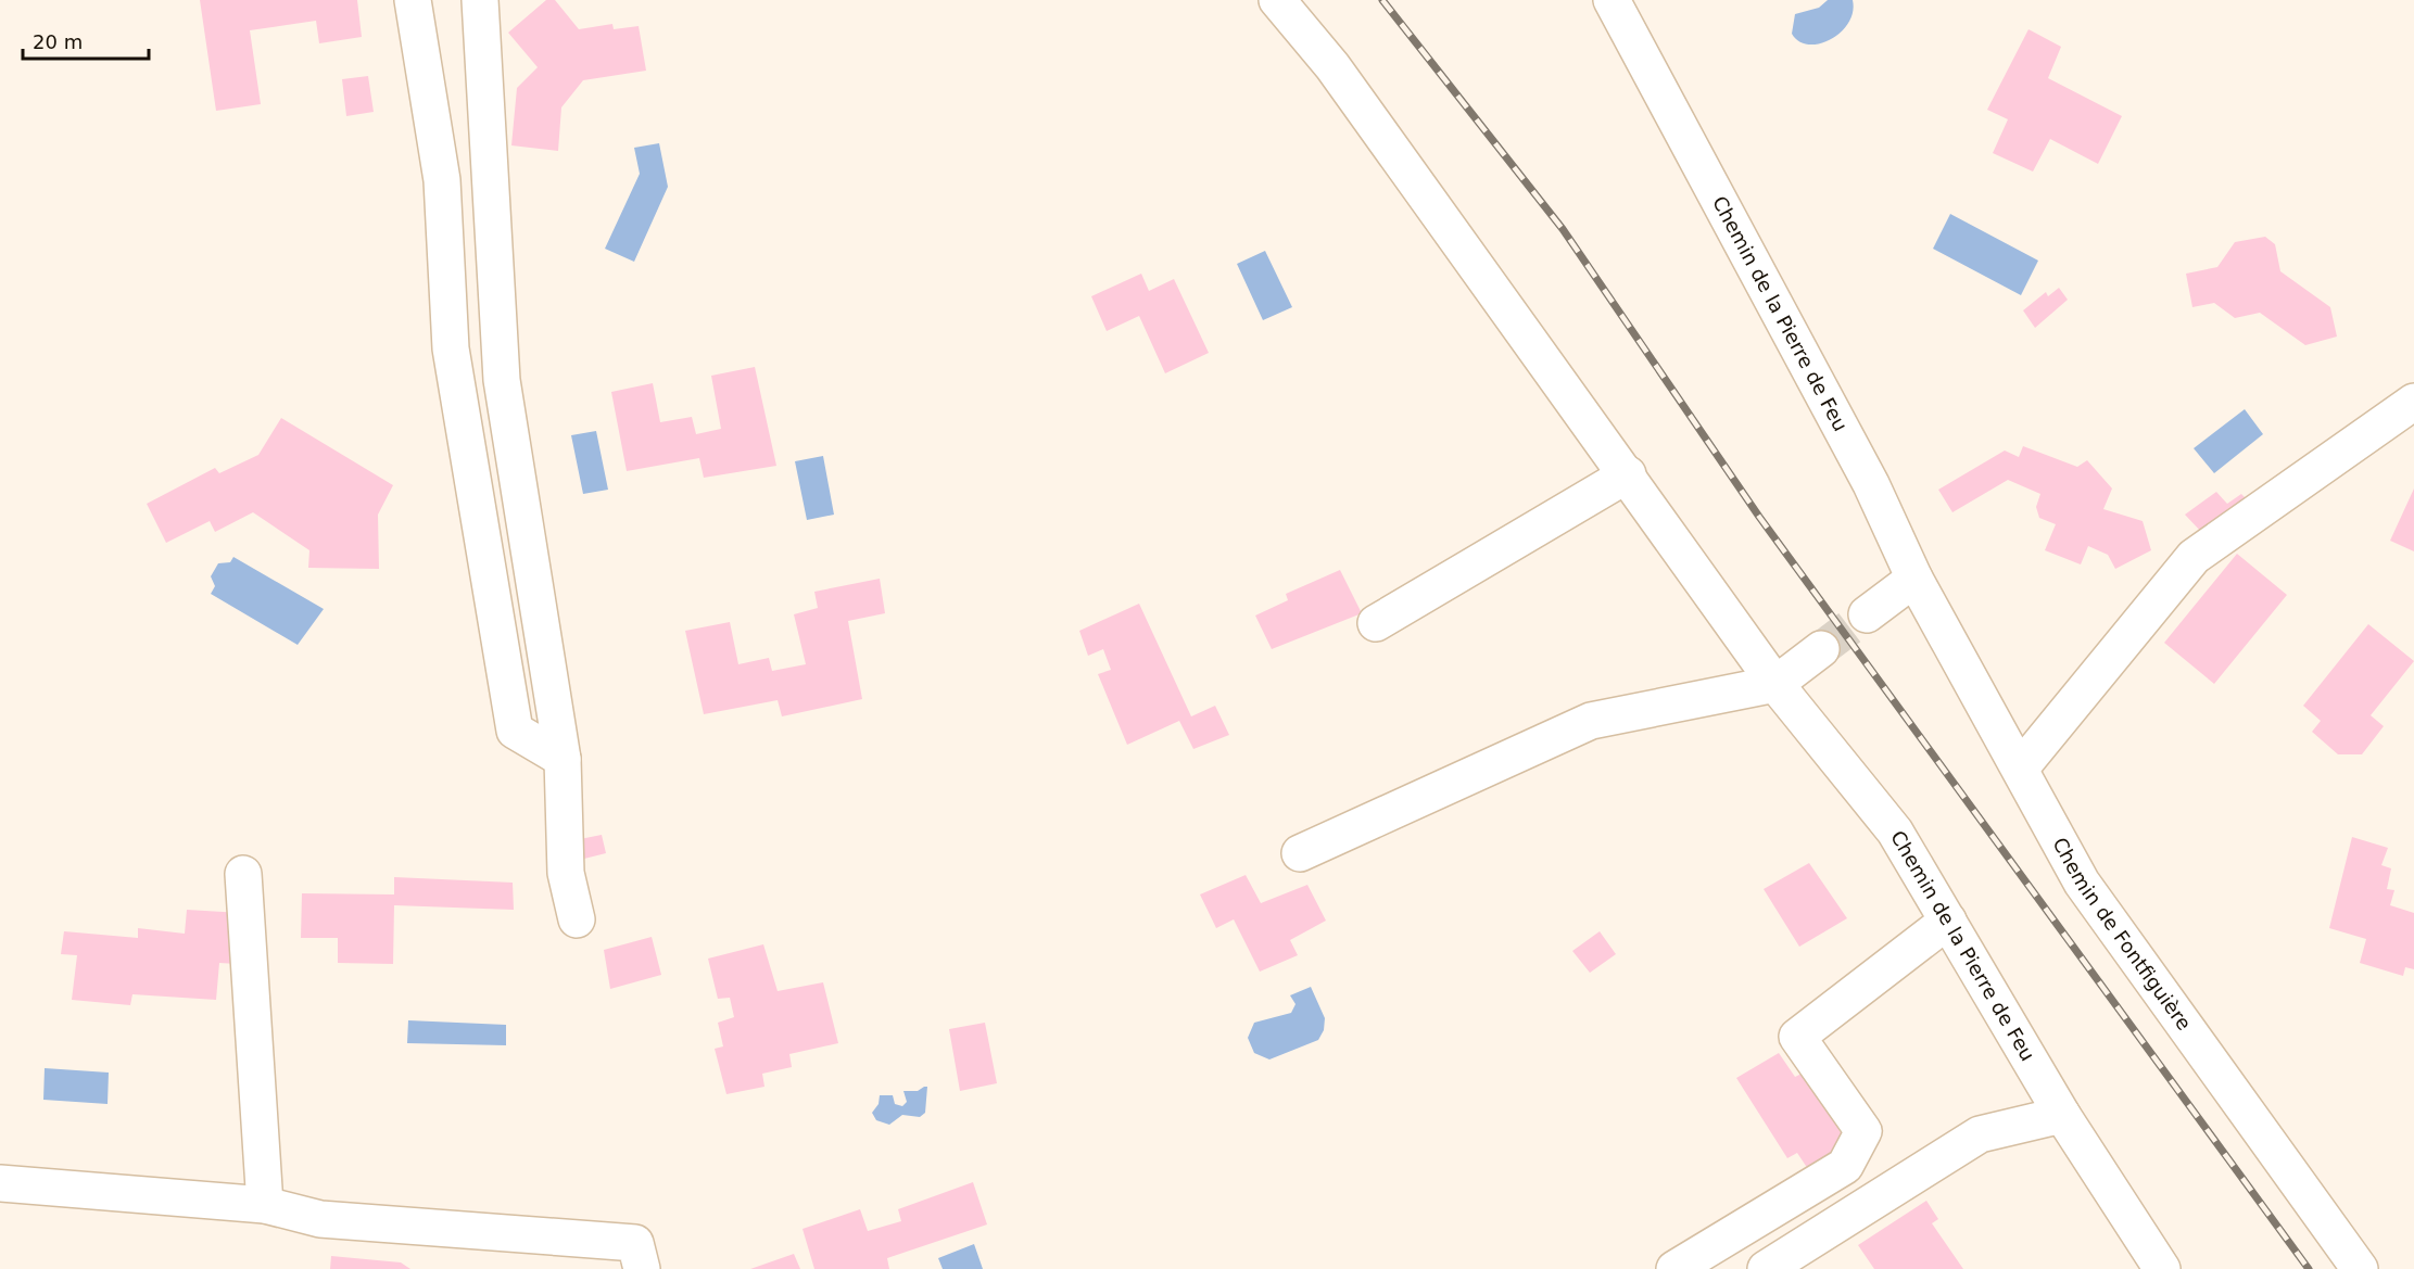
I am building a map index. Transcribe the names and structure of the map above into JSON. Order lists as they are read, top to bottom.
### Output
{
  "streets": {
    "street": ["Chemin de la Pierre de Feu", "Chemin de Fontfiguière"]
  },
  "crossings": [
    ["Chemin de la Pierre de Feu", "Chemin de Fontfiguière"]
  ],
  "scale_bar": "20 m"
}
